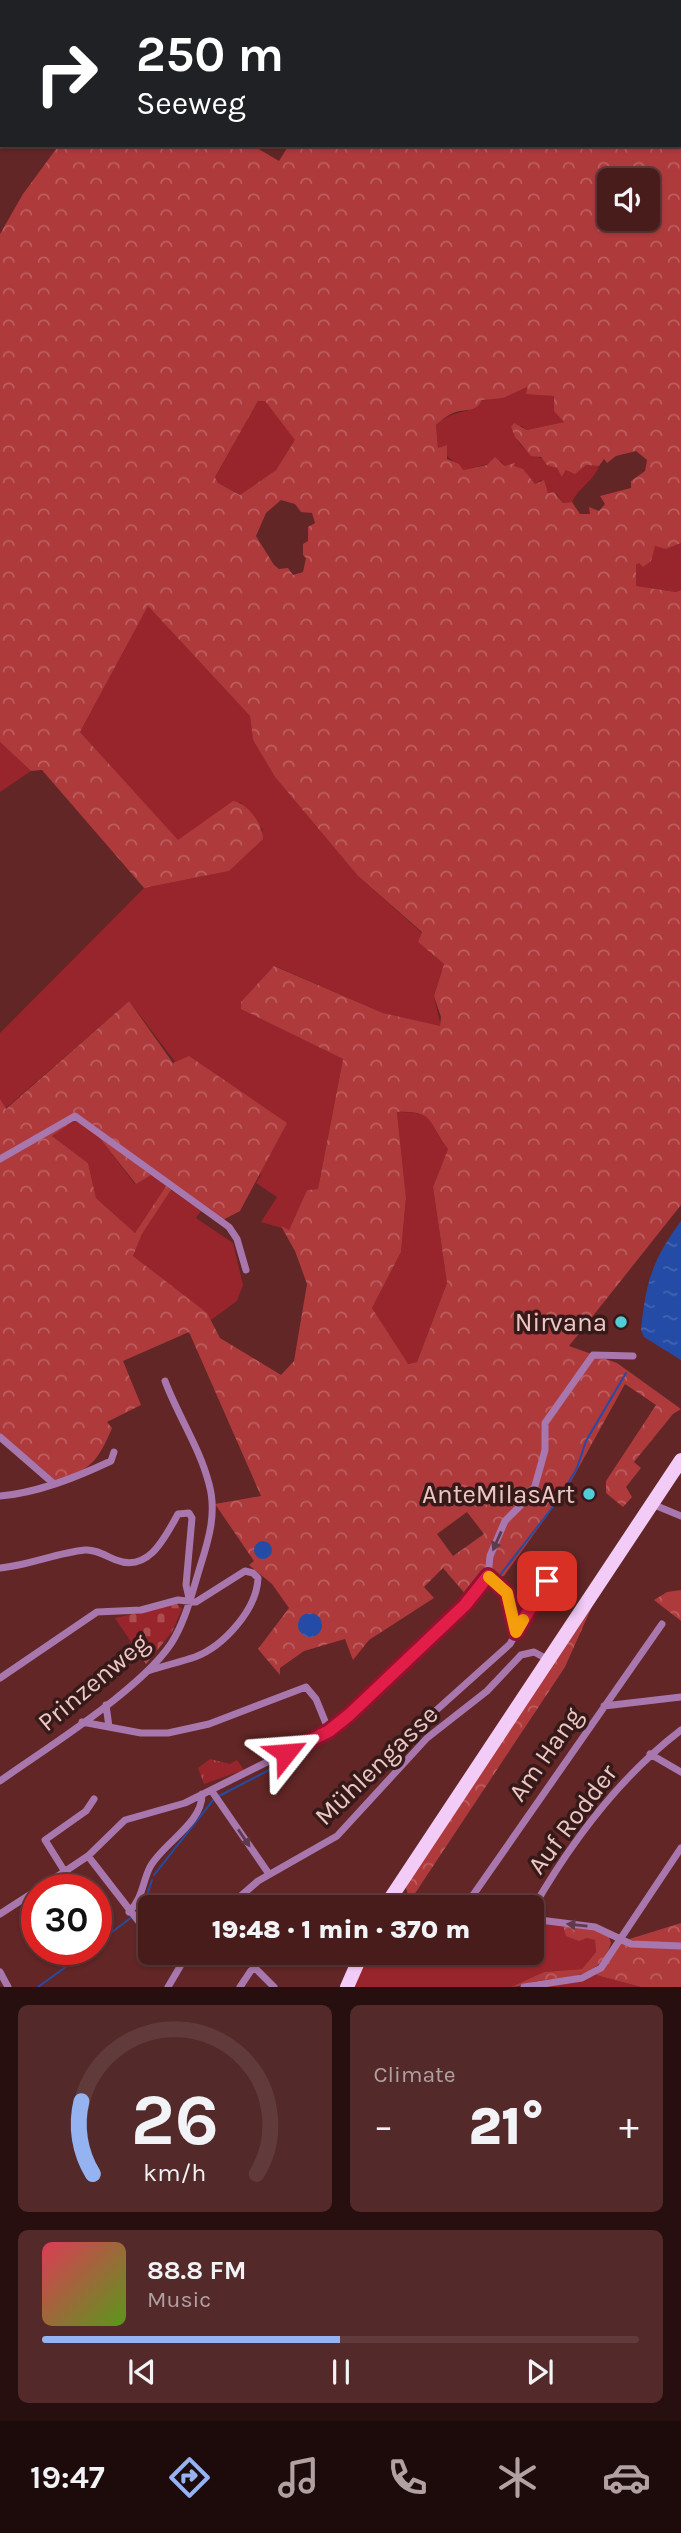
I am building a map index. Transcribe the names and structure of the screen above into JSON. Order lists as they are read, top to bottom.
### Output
{
  "streets": {
    "street": [
      "Prinzenweg",
      "Am Hang",
      "Mühlengasse",
      "Auf Rodder"
    ]
  },
  "places": ["Nirvana", "AnteMilasArt"],
  "page": {
    "turn": ["250 m", "Seeweg"],
    "limit": "30",
    "trip": "19:48 · 1 min · 370 m",
    "tile": "Climate",
    "heat": ["−", "21°", "+"],
    "song": ["88.8 FM", "Music"],
    "tabs": "19:47",
    "gauge": ["26", "km/h"]
  }
}
